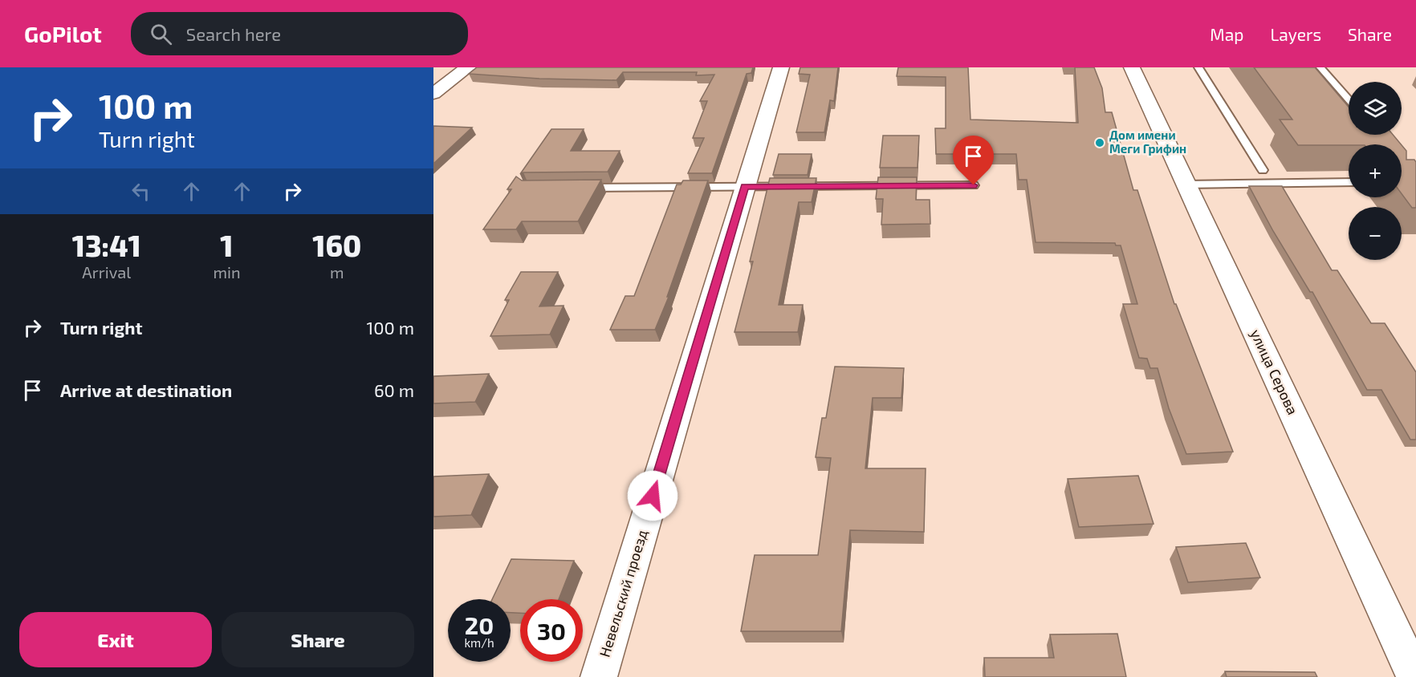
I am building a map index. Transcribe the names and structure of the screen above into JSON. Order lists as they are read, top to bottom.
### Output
{
  "streets": {
    "street": ["улица Серова", "Невельский проезд"]
  },
  "places": ["Дом имени Меги Грифин"],
  "page": {
    "header": "GoPilot",
    "search": "Search here",
    "nav": ["Map", "Layers", "Share"],
    "turn": ["100 m", "Turn right"],
    "map_buttons": ["+", "−"],
    "eta": [
      "13:41",
      "Arrival",
      "1",
      "min",
      "160",
      "m"
    ],
    "list": [
      {
        "name": "Turn right",
        "value": "100 m"
      },
      {
        "name": "Arrive at destination",
        "value": "60 m"
      }
    ],
    "speed": "20 km/h",
    "limit": "30",
    "buttons": ["Exit", "Share"]
  }
}
